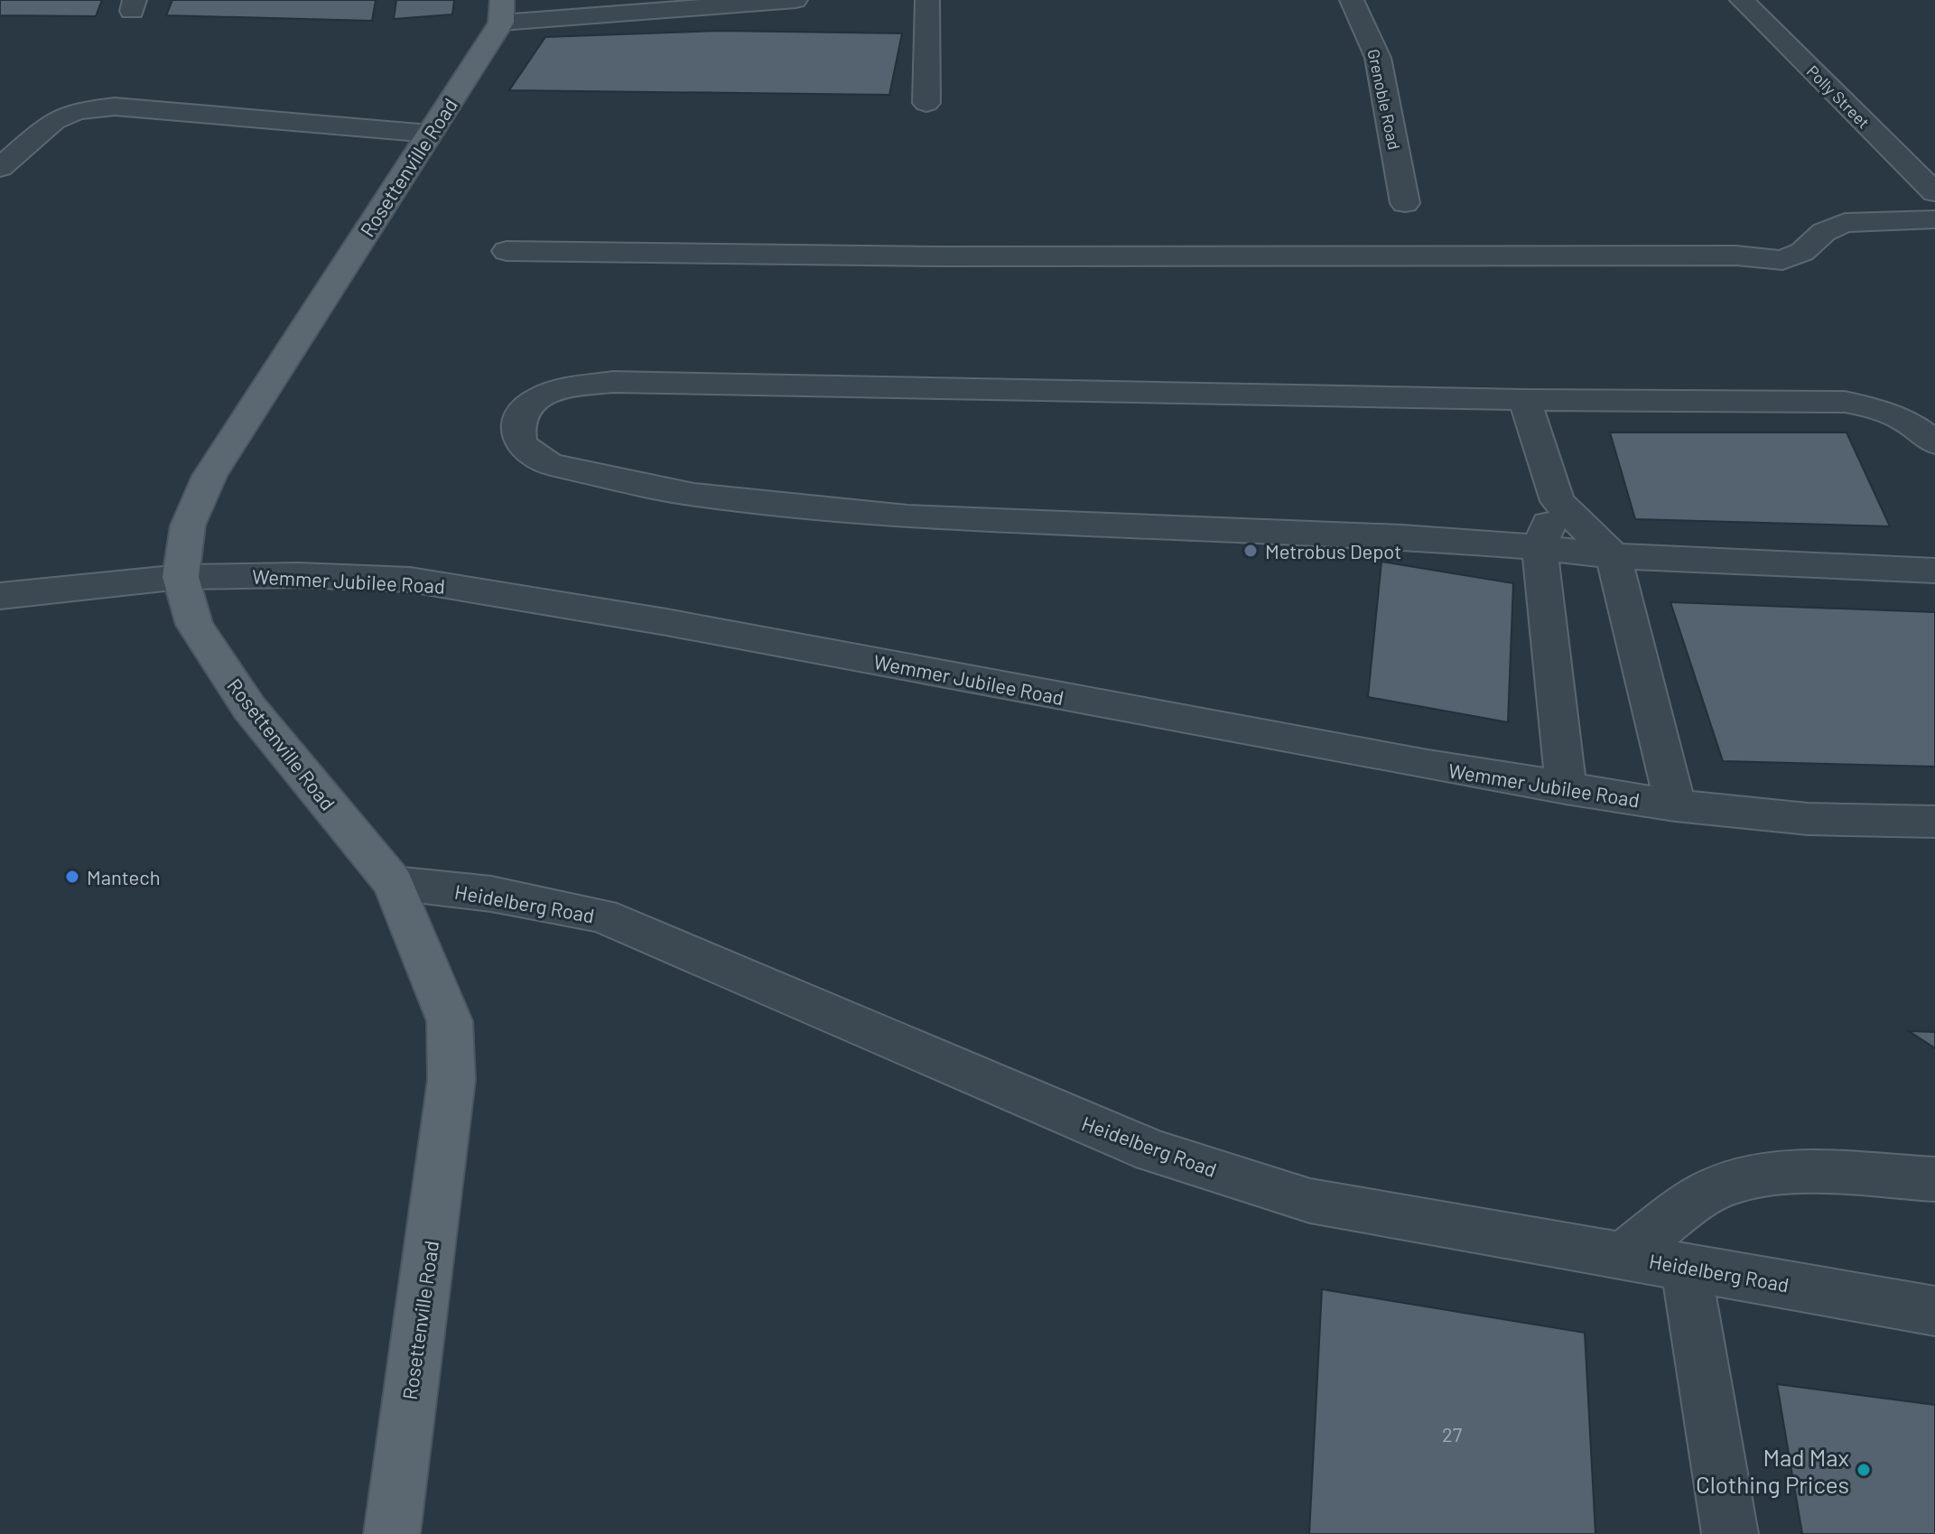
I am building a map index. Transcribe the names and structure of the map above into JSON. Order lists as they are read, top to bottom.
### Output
{
  "streets": {
    "main road": ["Rosettenville Road"],
    "street": [
      "Polly Street",
      "Grenoble Road",
      "Wemmer Jubilee Road",
      "Heidelberg Road"
    ]
  },
  "crossings": [
    ["Rosettenville Road", "Wemmer Jubilee Road"],
    ["Rosettenville Road", "Heidelberg Road"]
  ],
  "places": ["Metrobus Depot", "Mantech", "Mad Max Clothing Prices"],
  "house_numbers": ["27"]
}
